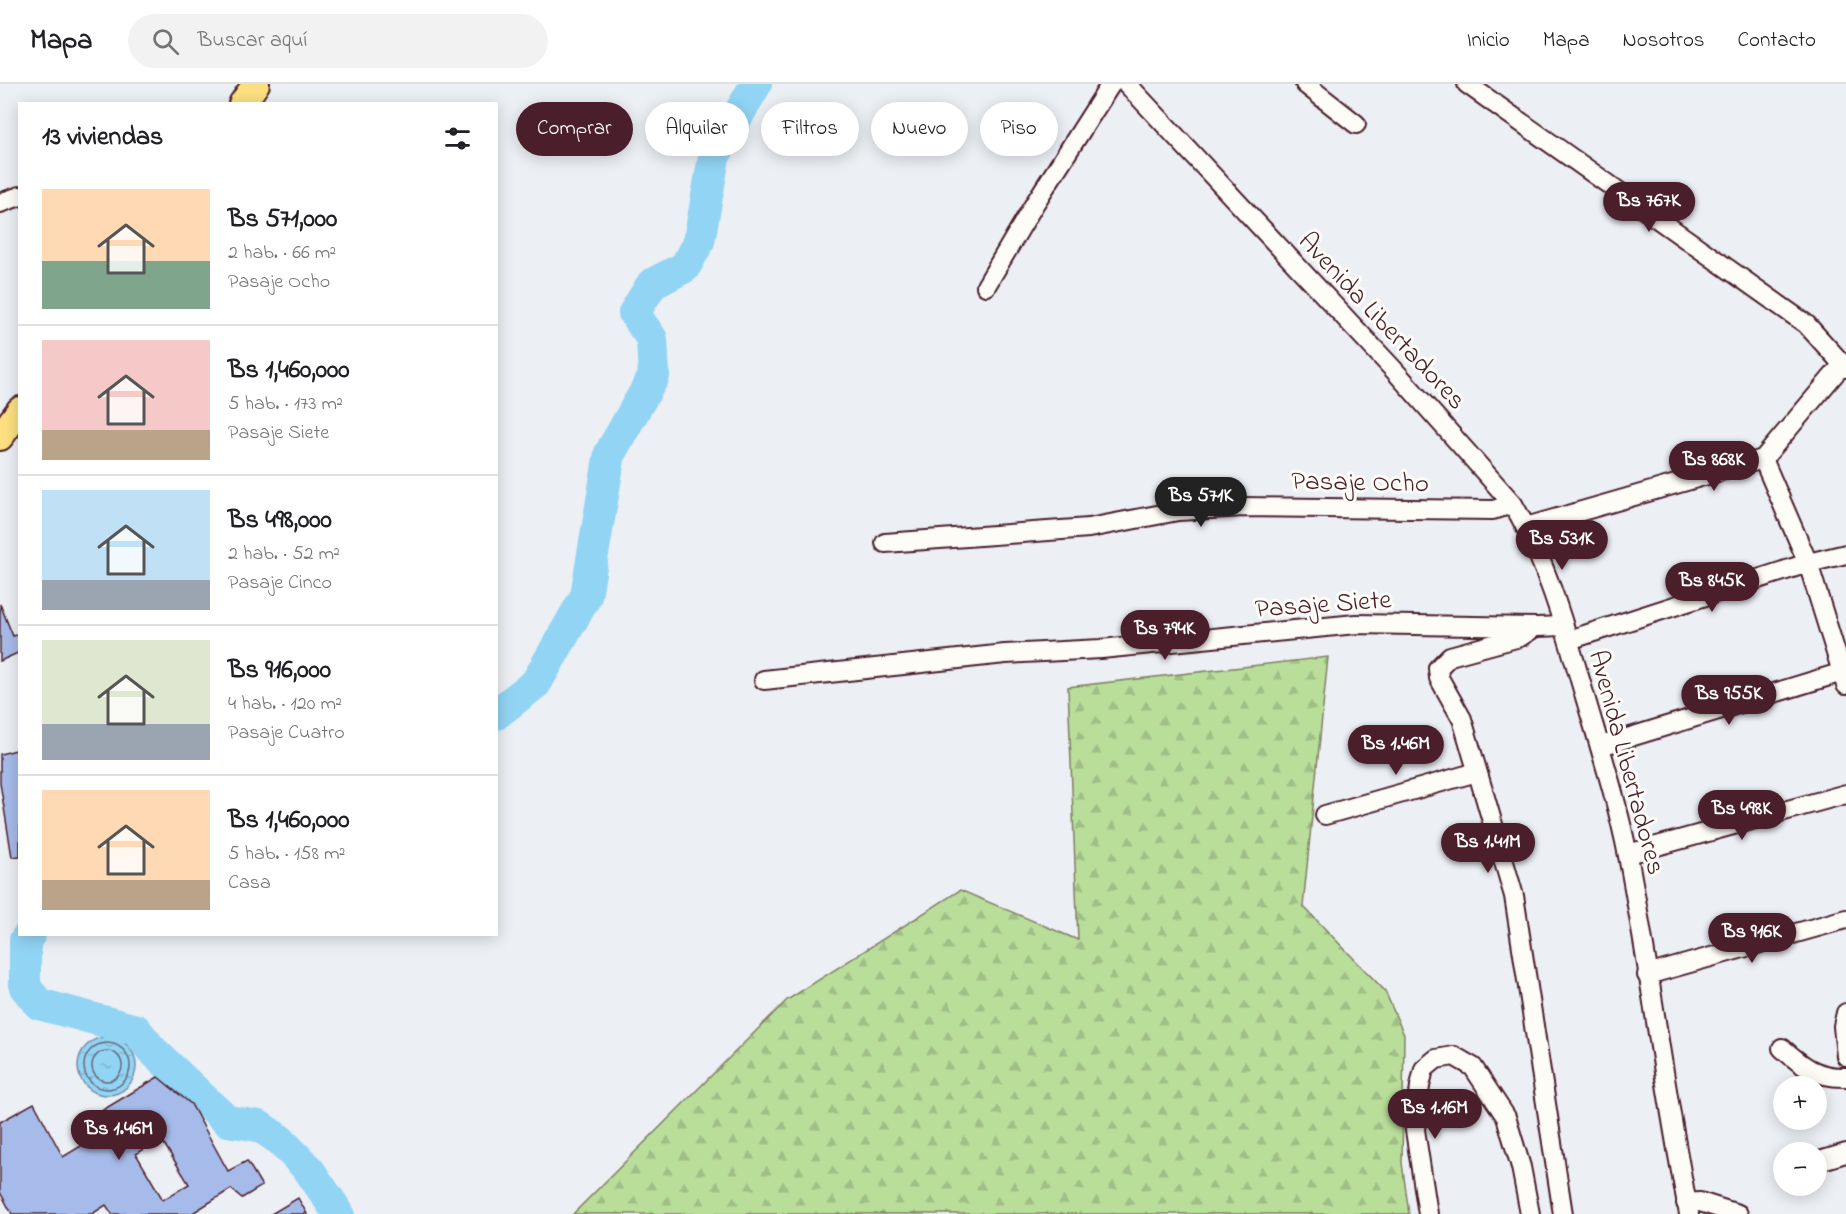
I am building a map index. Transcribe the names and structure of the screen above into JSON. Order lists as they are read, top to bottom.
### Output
{
  "streets": {
    "street": ["Avenida Libertadores", "Pasaje Ocho", "Pasaje Siete"]
  },
  "crossings": [
    ["Avenida Libertadores", "Pasaje Ocho"],
    ["Avenida Libertadores", "Pasaje Siete"]
  ],
  "page": {
    "header": "Mapa",
    "search": "Buscar aquí",
    "nav": [
      "Inicio",
      "Mapa",
      "Nosotros",
      "Contacto"
    ],
    "chip": [
      "Comprar",
      "Alquilar",
      "Filtros",
      "Nuevo",
      "Piso"
    ],
    "heading": "13 viviendas",
    "list": [
      {
        "name": "Bs 571,000",
        "note": "2 hab. · 66 m² · Pasaje Ocho"
      },
      {
        "name": "Bs 1,460,000",
        "note": "5 hab. · 173 m² · Pasaje Siete"
      },
      {
        "name": "Bs 498,000",
        "note": "2 hab. · 52 m² · Pasaje Cinco"
      },
      {
        "name": "Bs 916,000",
        "note": "4 hab. · 120 m² · Pasaje Cuatro"
      },
      {
        "name": "Bs 1,460,000",
        "note": "5 hab. · 158 m² · Casa"
      }
    ],
    "price": [
      "Bs 767K",
      "Bs 868K",
      "Bs 571K",
      "Bs 531K",
      "Bs 845K",
      "Bs 794K",
      "Bs 955K",
      "Bs 1.46M",
      "Bs 498K",
      "Bs 1.41M",
      "Bs 916K",
      "Bs 1.16M",
      "Bs 1.46M"
    ],
    "map_buttons": ["+", "−"]
  }
}
